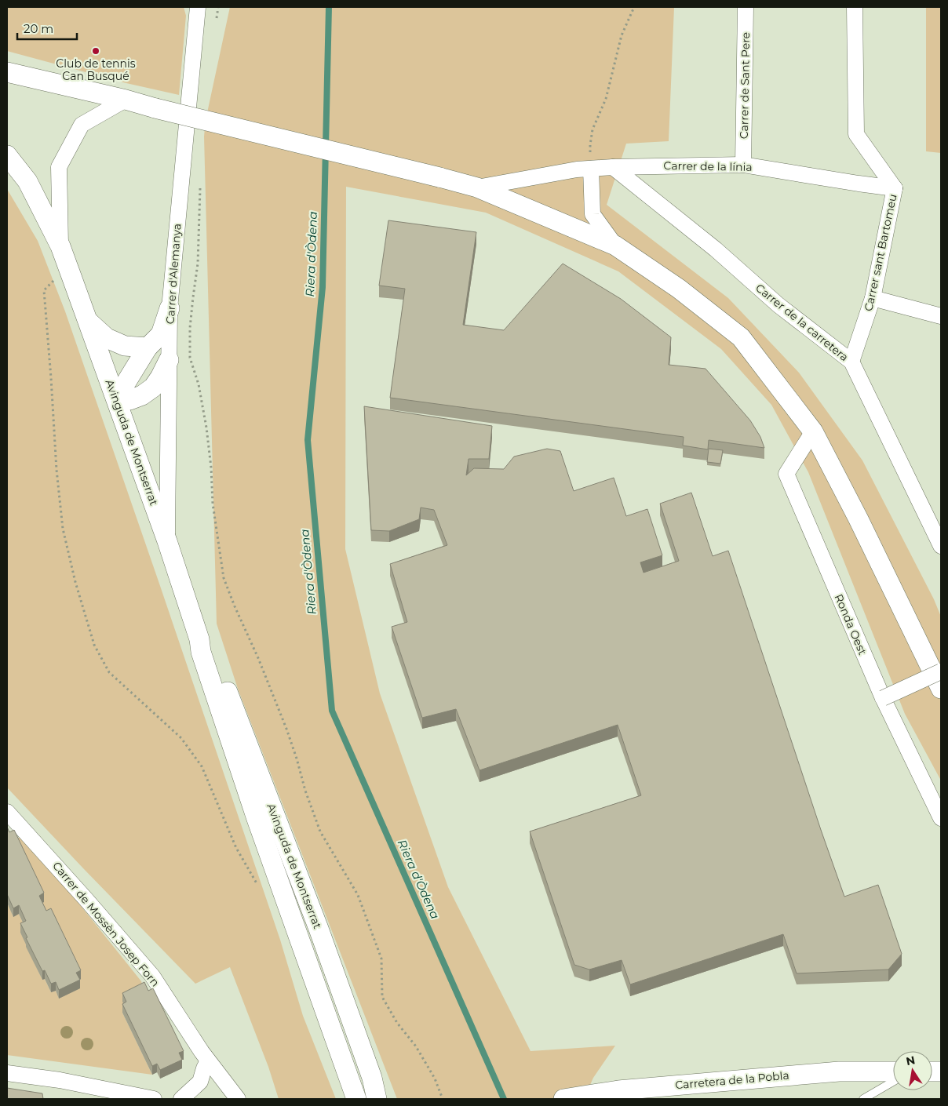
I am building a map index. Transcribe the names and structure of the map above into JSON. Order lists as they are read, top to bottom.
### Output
{
  "streets": {
    "street": [
      "Carrer de Sant Pere",
      "Carrer de la línia",
      "Carrer sant Bartomeu",
      "Carrer d'Alemanya",
      "Carrer de la carretera",
      "Avinguda de Montserrat",
      "Ronda Oest",
      "Carrer de Mossèn Josep Forn",
      "Carretera de la Pobla"
    ]
  },
  "crossings": [
    ["Carrer de Sant Pere", "Carrer de la línia"],
    ["Carrer de la línia", "Carrer sant Bartomeu"],
    ["Carrer de la línia", "Carrer de la carretera"],
    ["Carrer sant Bartomeu", "Carrer de la carretera"],
    ["Carrer d'Alemanya", "Avinguda de Montserrat"]
  ],
  "water": ["Riera d'Òdena"],
  "places": ["Club de tennis Can Busqué"],
  "scale_bar": "20 m",
  "north": "top"
}
